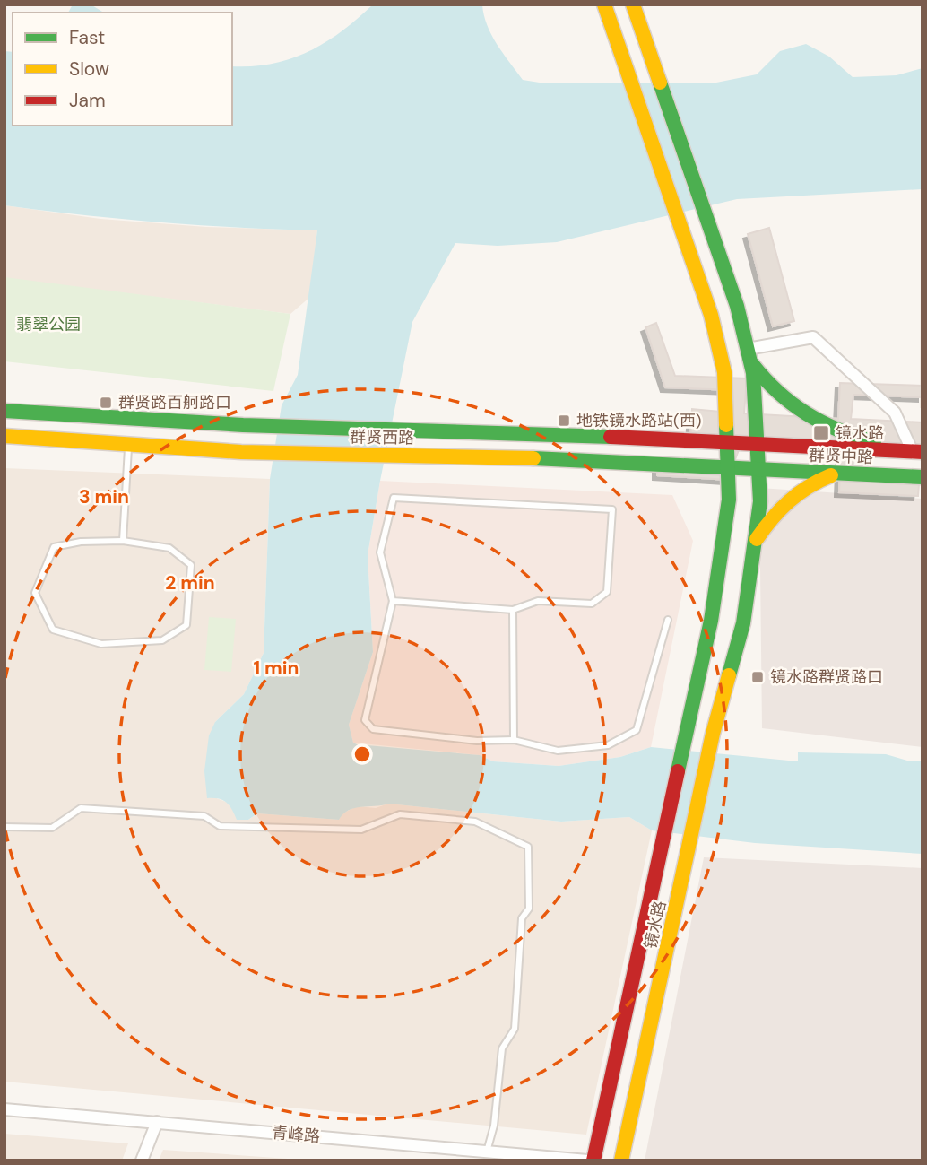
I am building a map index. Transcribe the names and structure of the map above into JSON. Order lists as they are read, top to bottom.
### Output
{
  "streets": {
    "main road": ["群贤西路", "群贤中路", "镜水路"],
    "street": ["青峰路"]
  },
  "crossings": [
    ["群贤西路", "群贤中路"],
    ["群贤西路", "镜水路"],
    ["群贤中路", "镜水路"]
  ],
  "parks": ["翡翠公园"],
  "places": {
    "transit": [
      "群贤路百舸路口",
      "地铁镜水路站(西)",
      "镜水路",
      "镜水路群贤路口"
    ]
  },
  "legend": ["Fast", "Slow", "Jam"],
  "rings": ["3 min", "2 min", "1 min"]
}
